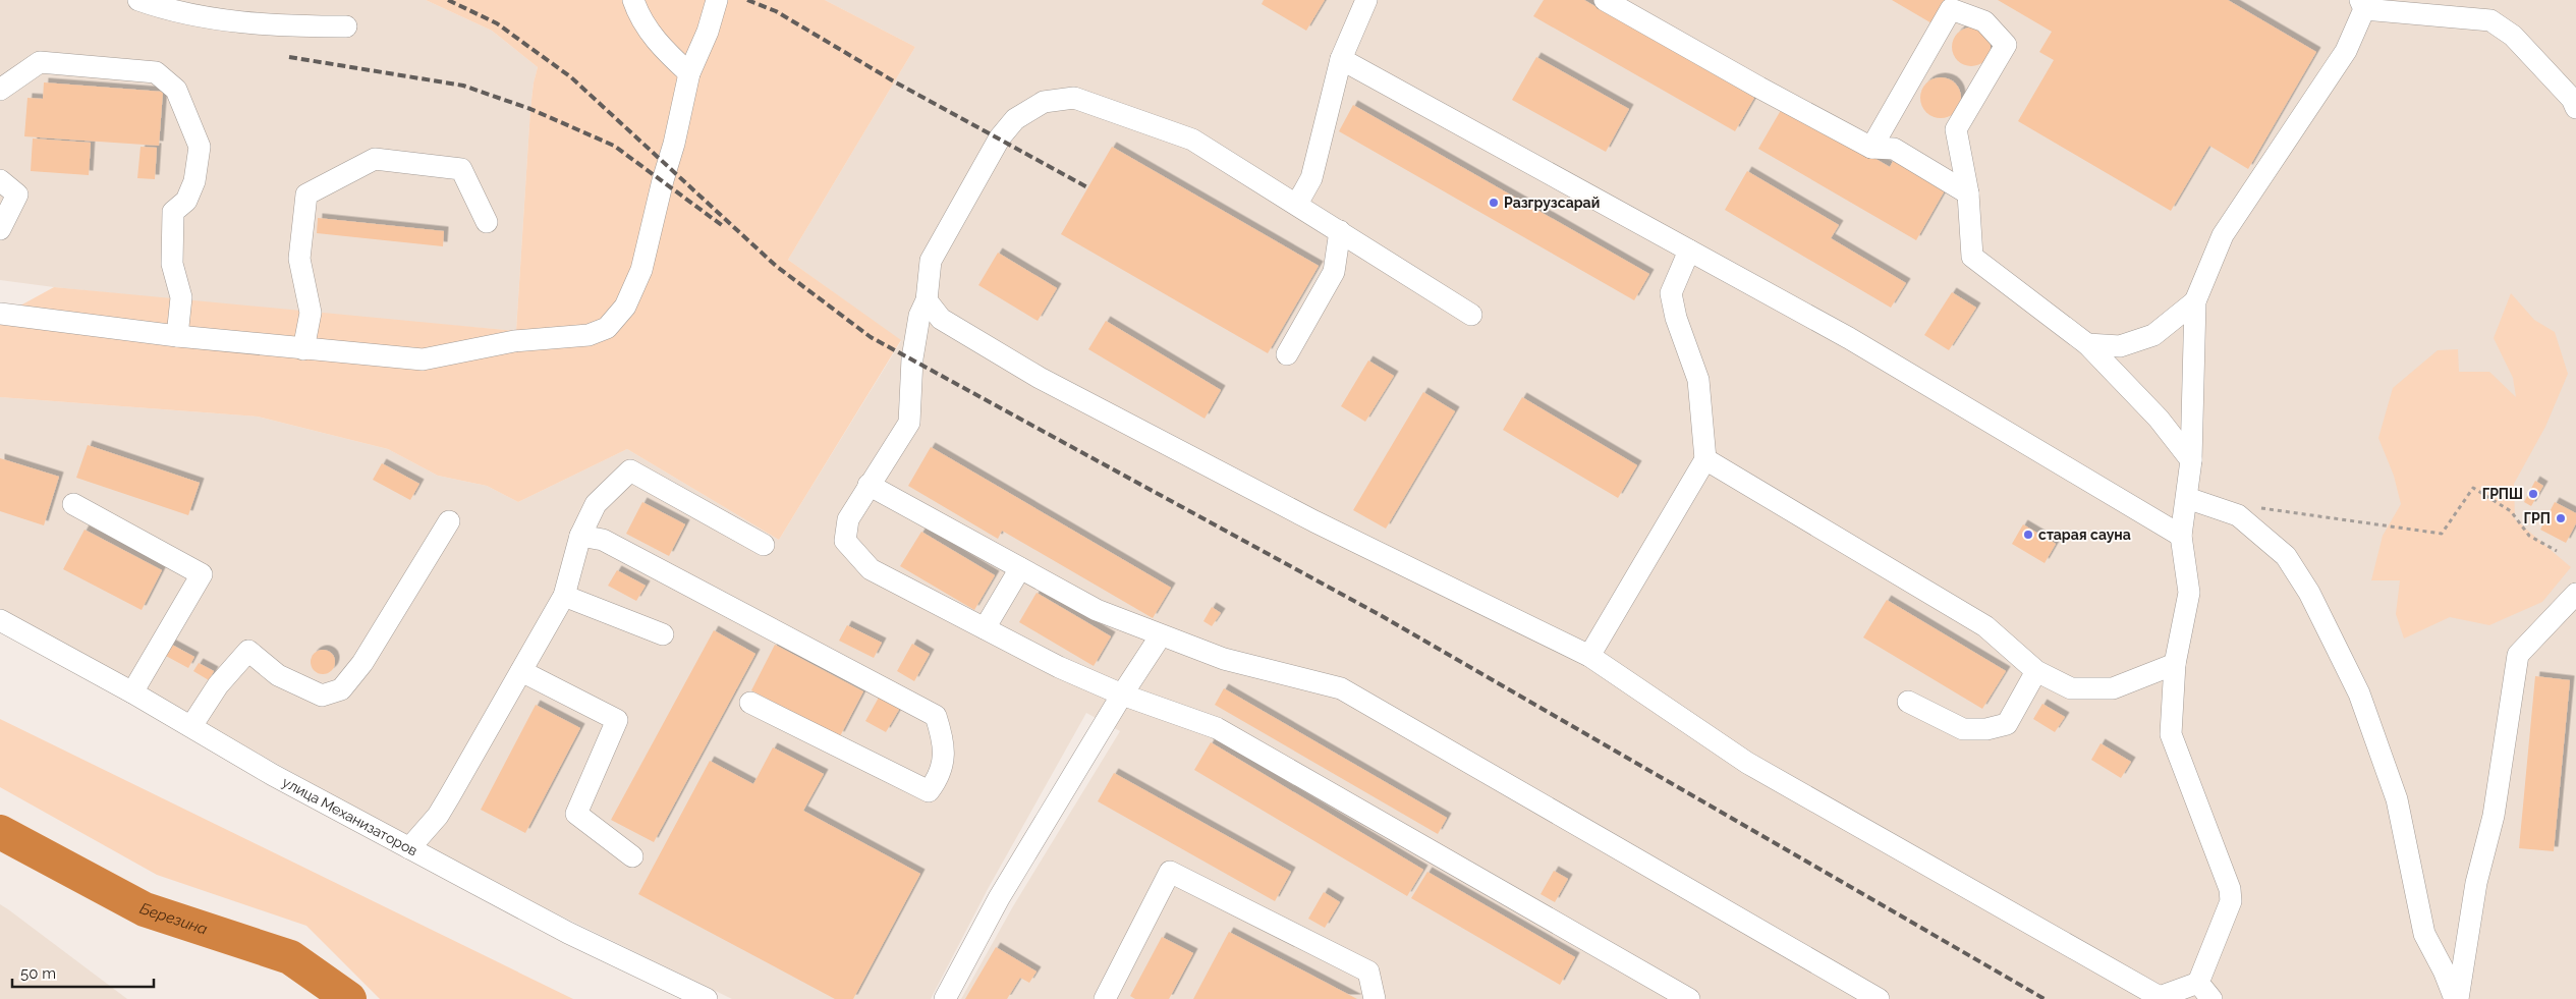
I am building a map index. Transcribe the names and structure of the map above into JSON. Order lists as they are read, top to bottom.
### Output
{
  "streets": {
    "street": ["улица Механизаторов"]
  },
  "water": ["Березина"],
  "places": [
    "Разгрузсарай",
    "ГРПШ",
    "ГРП",
    "старая сауна"
  ],
  "scale_bar": "50 m"
}
